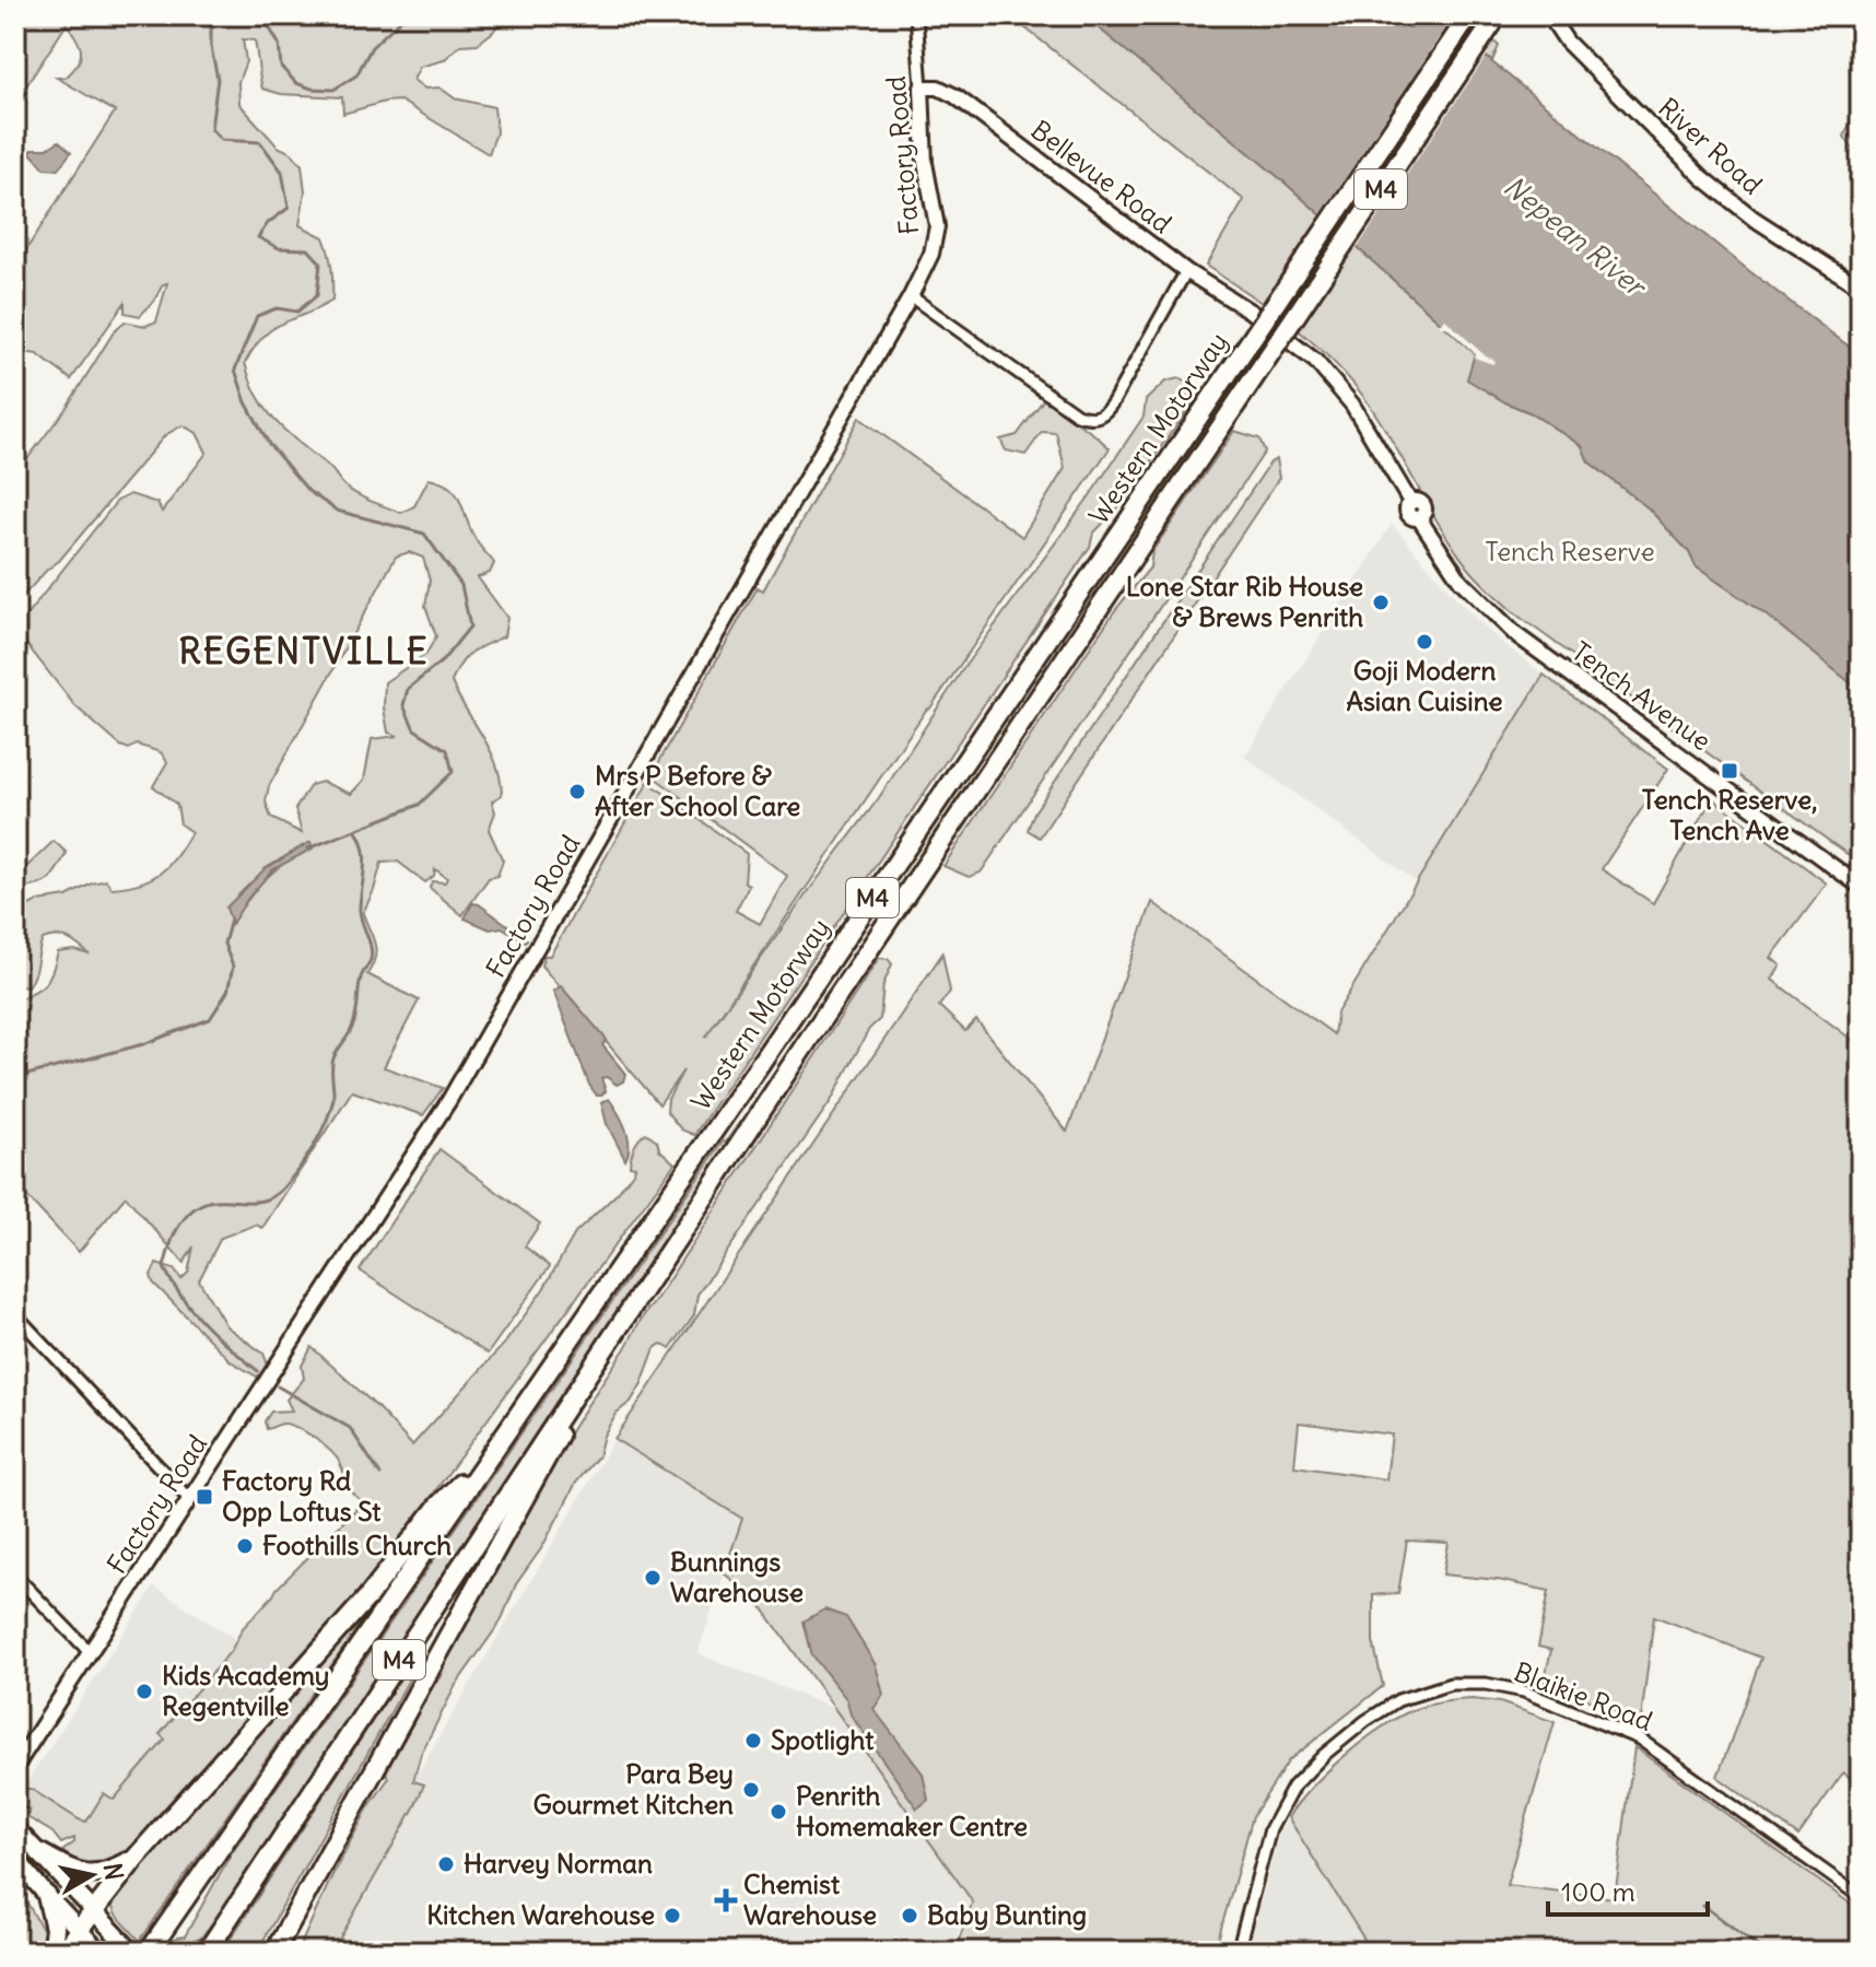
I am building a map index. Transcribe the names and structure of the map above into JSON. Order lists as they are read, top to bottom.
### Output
{
  "streets": {
    "highway": ["M4", "Western Motorway"],
    "street": [
      "River Road",
      "Factory Road",
      "Bellevue Road",
      "Tench Avenue",
      "Blaikie Road"
    ]
  },
  "crossings": [
    ["Factory Road", "Bellevue Road"],
    ["Bellevue Road", "Tench Avenue"],
    ["M4", "Western Motorway"]
  ],
  "districts": ["REGENTVILLE"],
  "water": ["Nepean River"],
  "parks": ["Tench Reserve"],
  "places": {
    "other": [
      "Lone Star Rib House & Brews Penrith",
      "Goji Modern Asian Cuisine",
      "Mrs P Before & After School Care",
      "Foothills Church",
      "Bunnings Warehouse",
      "Kids Academy Regentville",
      "Spotlight",
      "Para Bey Gourmet Kitchen",
      "Penrith Homemaker Centre",
      "Harvey Norman",
      "Kitchen Warehouse",
      "Baby Bunting"
    ],
    "transit": ["Tench Reserve, Tench Ave", "Factory Rd Opp Loftus St"],
    "health": ["Chemist Warehouse"]
  },
  "scale_bar": "100 m",
  "north": "right"
}
